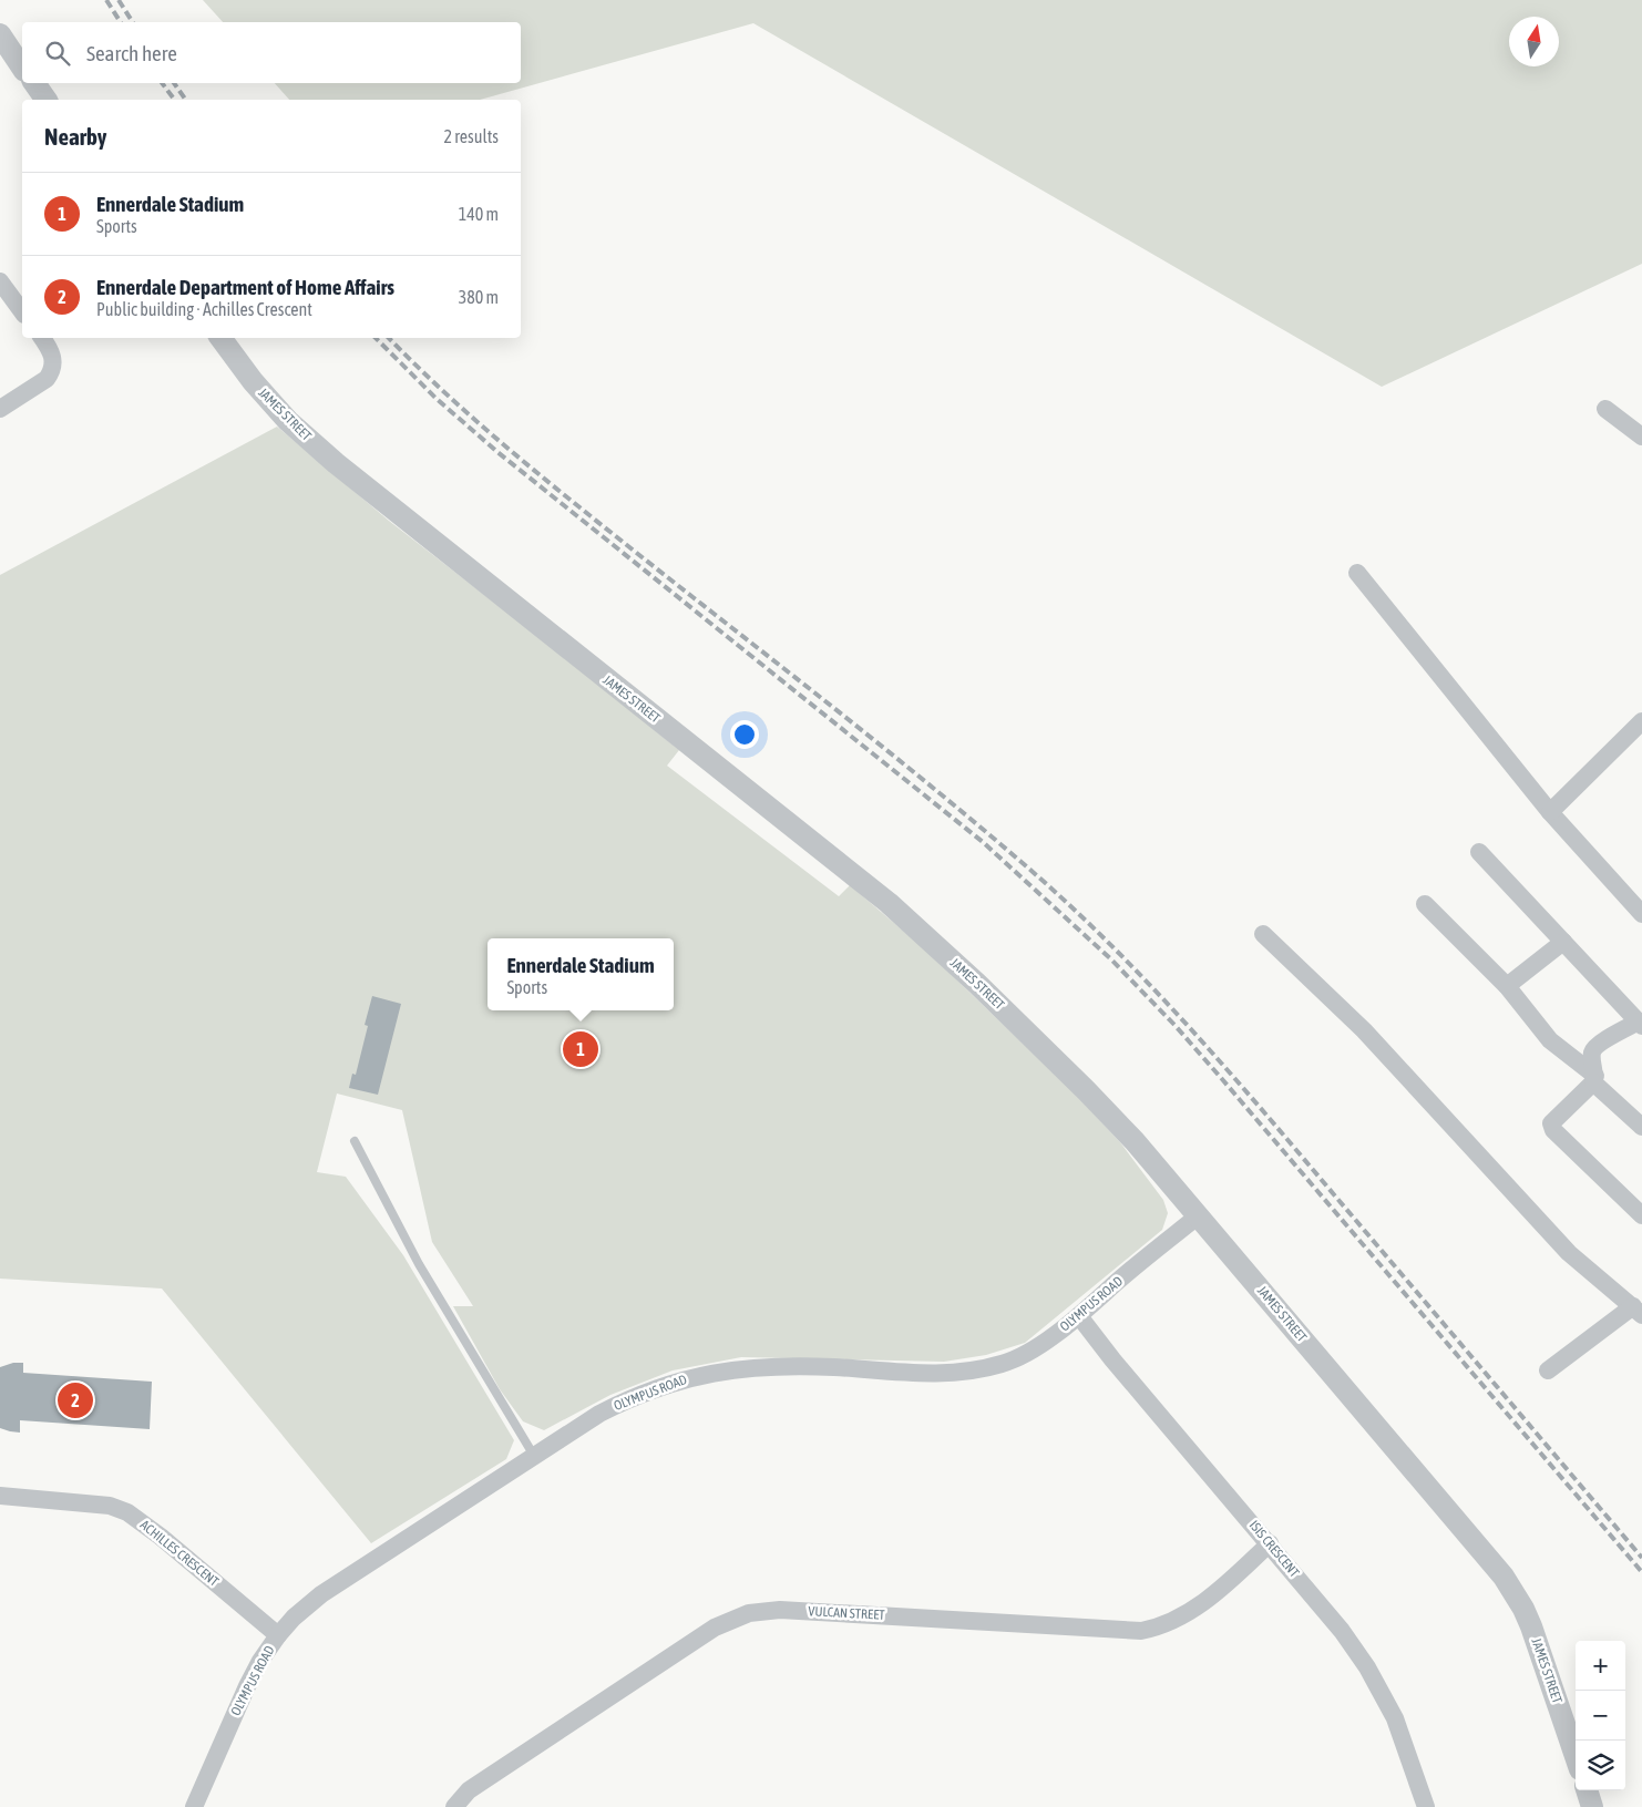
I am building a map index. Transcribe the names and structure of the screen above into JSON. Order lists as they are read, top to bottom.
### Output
{
  "streets": {
    "street": [
      "JAMES STREET",
      "OLYMPUS ROAD",
      "ISIS CRESCENT",
      "ACHILLES CRESCENT",
      "VULCAN STREET"
    ]
  },
  "crossings": [
    ["JAMES STREET", "OLYMPUS ROAD"],
    ["OLYMPUS ROAD", "ISIS CRESCENT"],
    ["OLYMPUS ROAD", "ACHILLES CRESCENT"],
    ["ISIS CRESCENT", "VULCAN STREET"]
  ],
  "north": "top",
  "page": {
    "search": "Search here",
    "heading": ["Nearby", "2 results"],
    "list": [
      {
        "mark": "1",
        "name": "Ennerdale Stadium",
        "note": "Sports",
        "value": "140 m"
      },
      {
        "mark": "2",
        "name": "Ennerdale Department of Home Affairs",
        "note": "Public building · Achilles Crescent",
        "value": "380 m"
      }
    ],
    "popup": ["Ennerdale Stadium", "Sports"],
    "pins": ["1", "2"],
    "map_buttons": ["+", "−"]
  }
}
